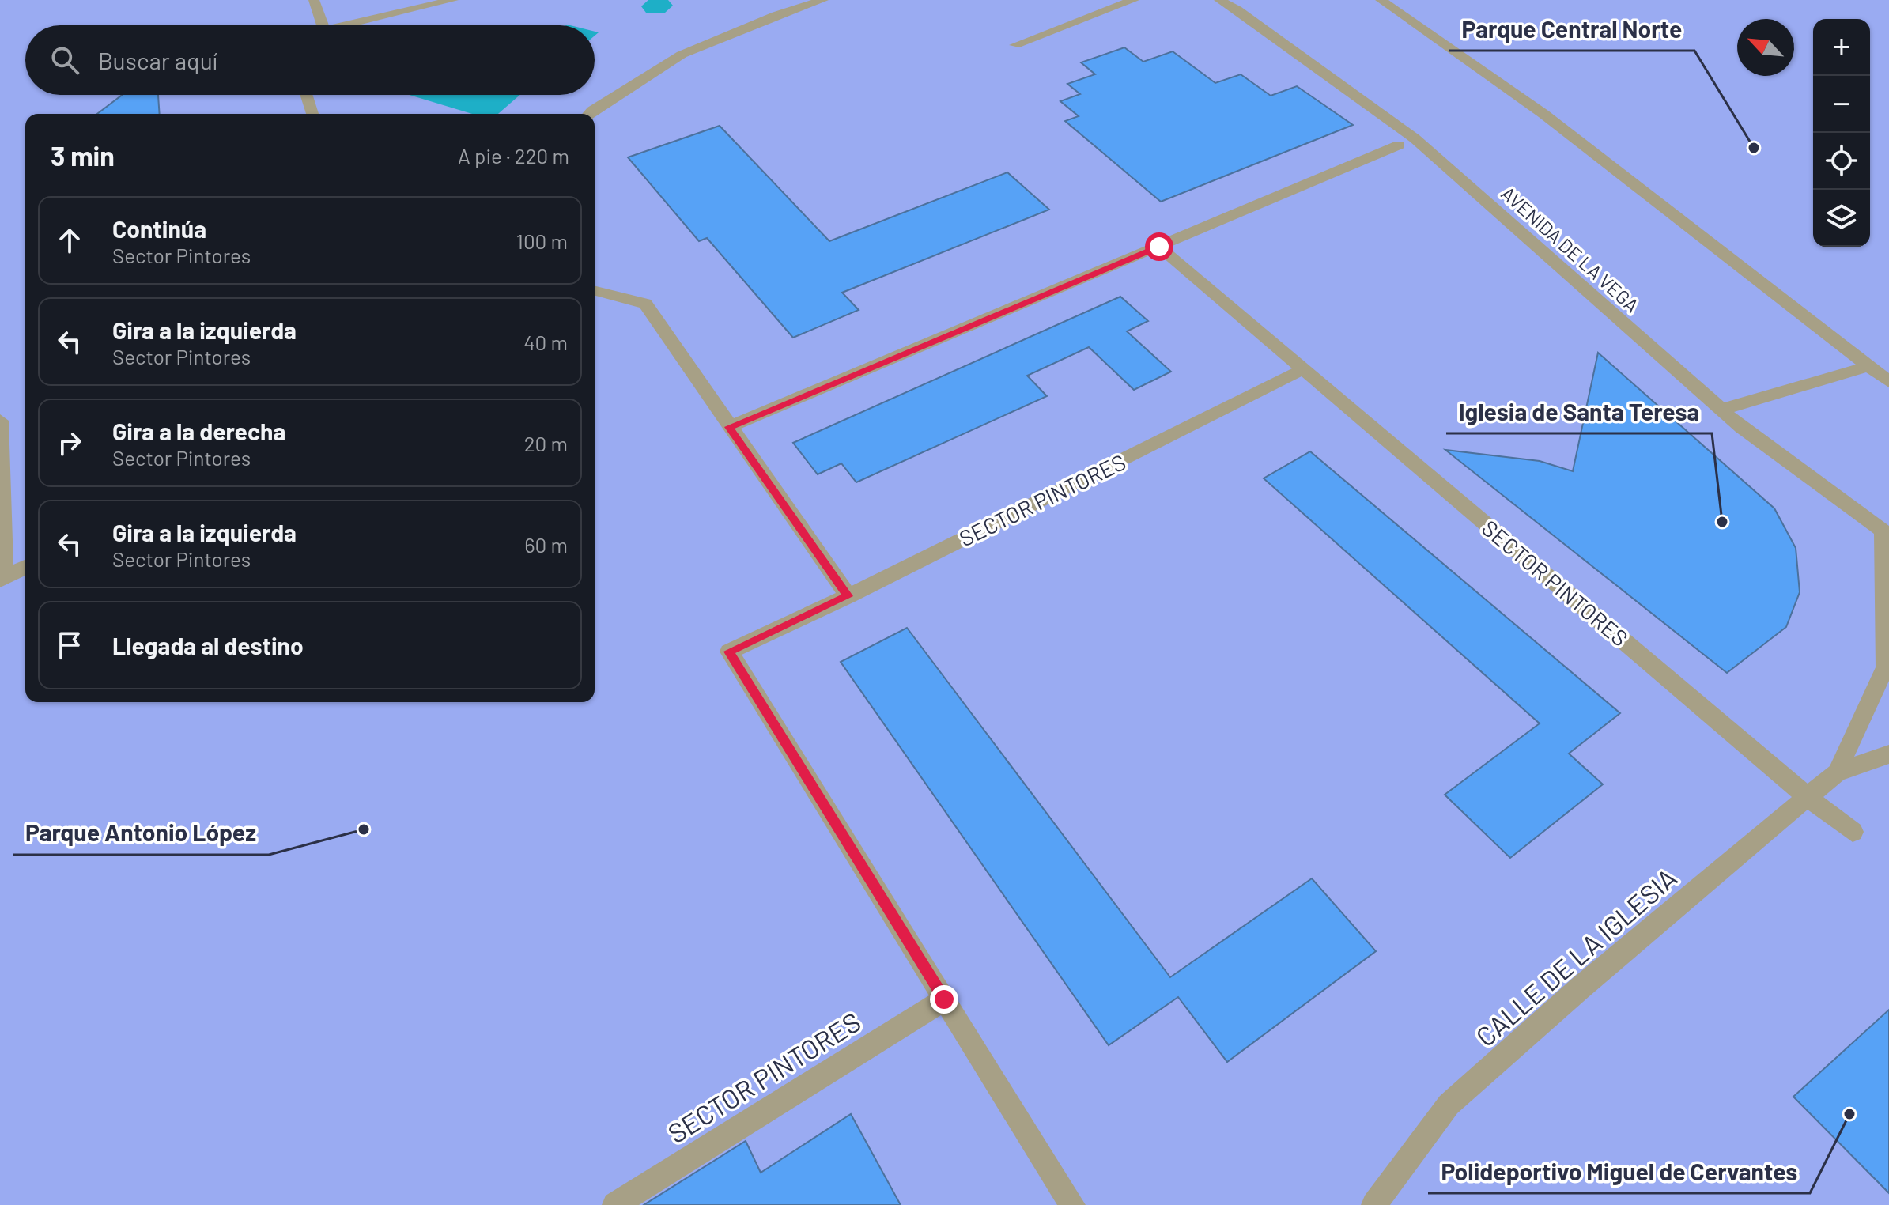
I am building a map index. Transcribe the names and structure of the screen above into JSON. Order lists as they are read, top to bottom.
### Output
{
  "streets": {
    "street": ["AVENIDA DE LA VEGA", "SECTOR PINTORES", "CALLE DE LA IGLESIA"]
  },
  "crossings": [
    ["AVENIDA DE LA VEGA", "CALLE DE LA IGLESIA"],
    ["SECTOR PINTORES", "CALLE DE LA IGLESIA"]
  ],
  "places": [
    "Parque Central Norte",
    "Iglesia de Santa Teresa",
    "Parque Antonio López",
    "Polideportivo Miguel de Cervantes"
  ],
  "north": "top left",
  "page": {
    "map_buttons": ["+", "−"],
    "search": "Buscar aquí",
    "heading": ["3 min", "A pie · 220 m"],
    "list": [
      ["Continúa", "Sector Pintores", "100 m"],
      ["Gira a la izquierda", "Sector Pintores", "40 m"],
      ["Gira a la derecha", "Sector Pintores", "20 m"],
      ["Gira a la izquierda", "Sector Pintores", "60 m"],
      "Llegada al destino"
    ]
  }
}
